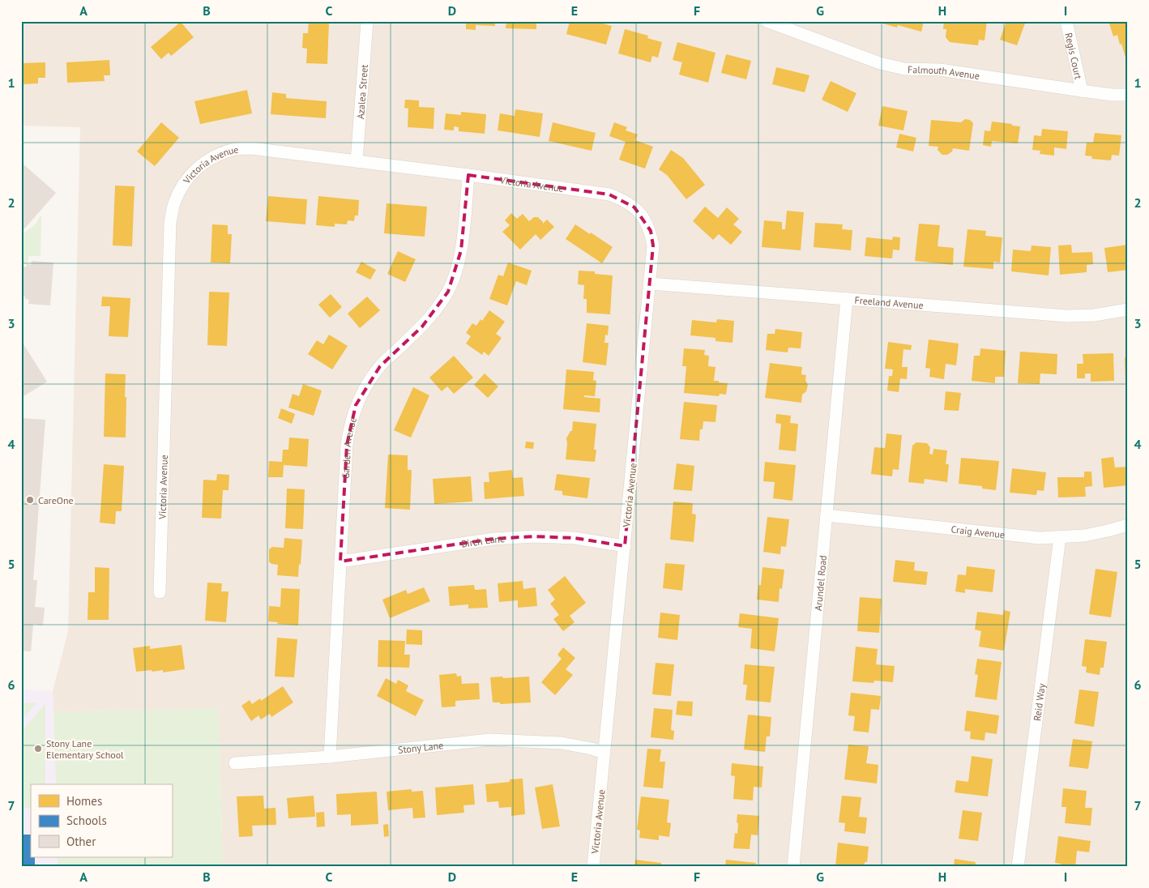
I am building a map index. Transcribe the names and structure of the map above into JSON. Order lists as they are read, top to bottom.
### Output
{
  "streets": {
    "street": [
      "Regis Court",
      "Falmouth Avenue",
      "Azalea Street",
      "Victoria Avenue",
      "Freeland Avenue",
      "Garden Avenue",
      "Craig Avenue",
      "Birch Lane",
      "Arundel Road",
      "Reid Way",
      "Stony Lane"
    ]
  },
  "crossings": [
    ["Regis Court", "Falmouth Avenue"],
    ["Azalea Street", "Victoria Avenue"],
    ["Victoria Avenue", "Freeland Avenue"],
    ["Victoria Avenue", "Garden Avenue"],
    ["Victoria Avenue", "Birch Lane"],
    ["Victoria Avenue", "Stony Lane"],
    ["Freeland Avenue", "Arundel Road"],
    ["Garden Avenue", "Birch Lane"],
    ["Garden Avenue", "Stony Lane"],
    ["Craig Avenue", "Arundel Road"],
    ["Craig Avenue", "Reid Way"]
  ],
  "places": ["CareOne", "Stony Lane Elementary School"],
  "legend": ["Homes", "Schools", "Other"],
  "grid": {
    "columns": [
      "A",
      "B",
      "C",
      "D",
      "E",
      "F",
      "G",
      "H",
      "I"
    ],
    "rows": [
      "1",
      "2",
      "3",
      "4",
      "5",
      "6",
      "7"
    ]
  }
}
